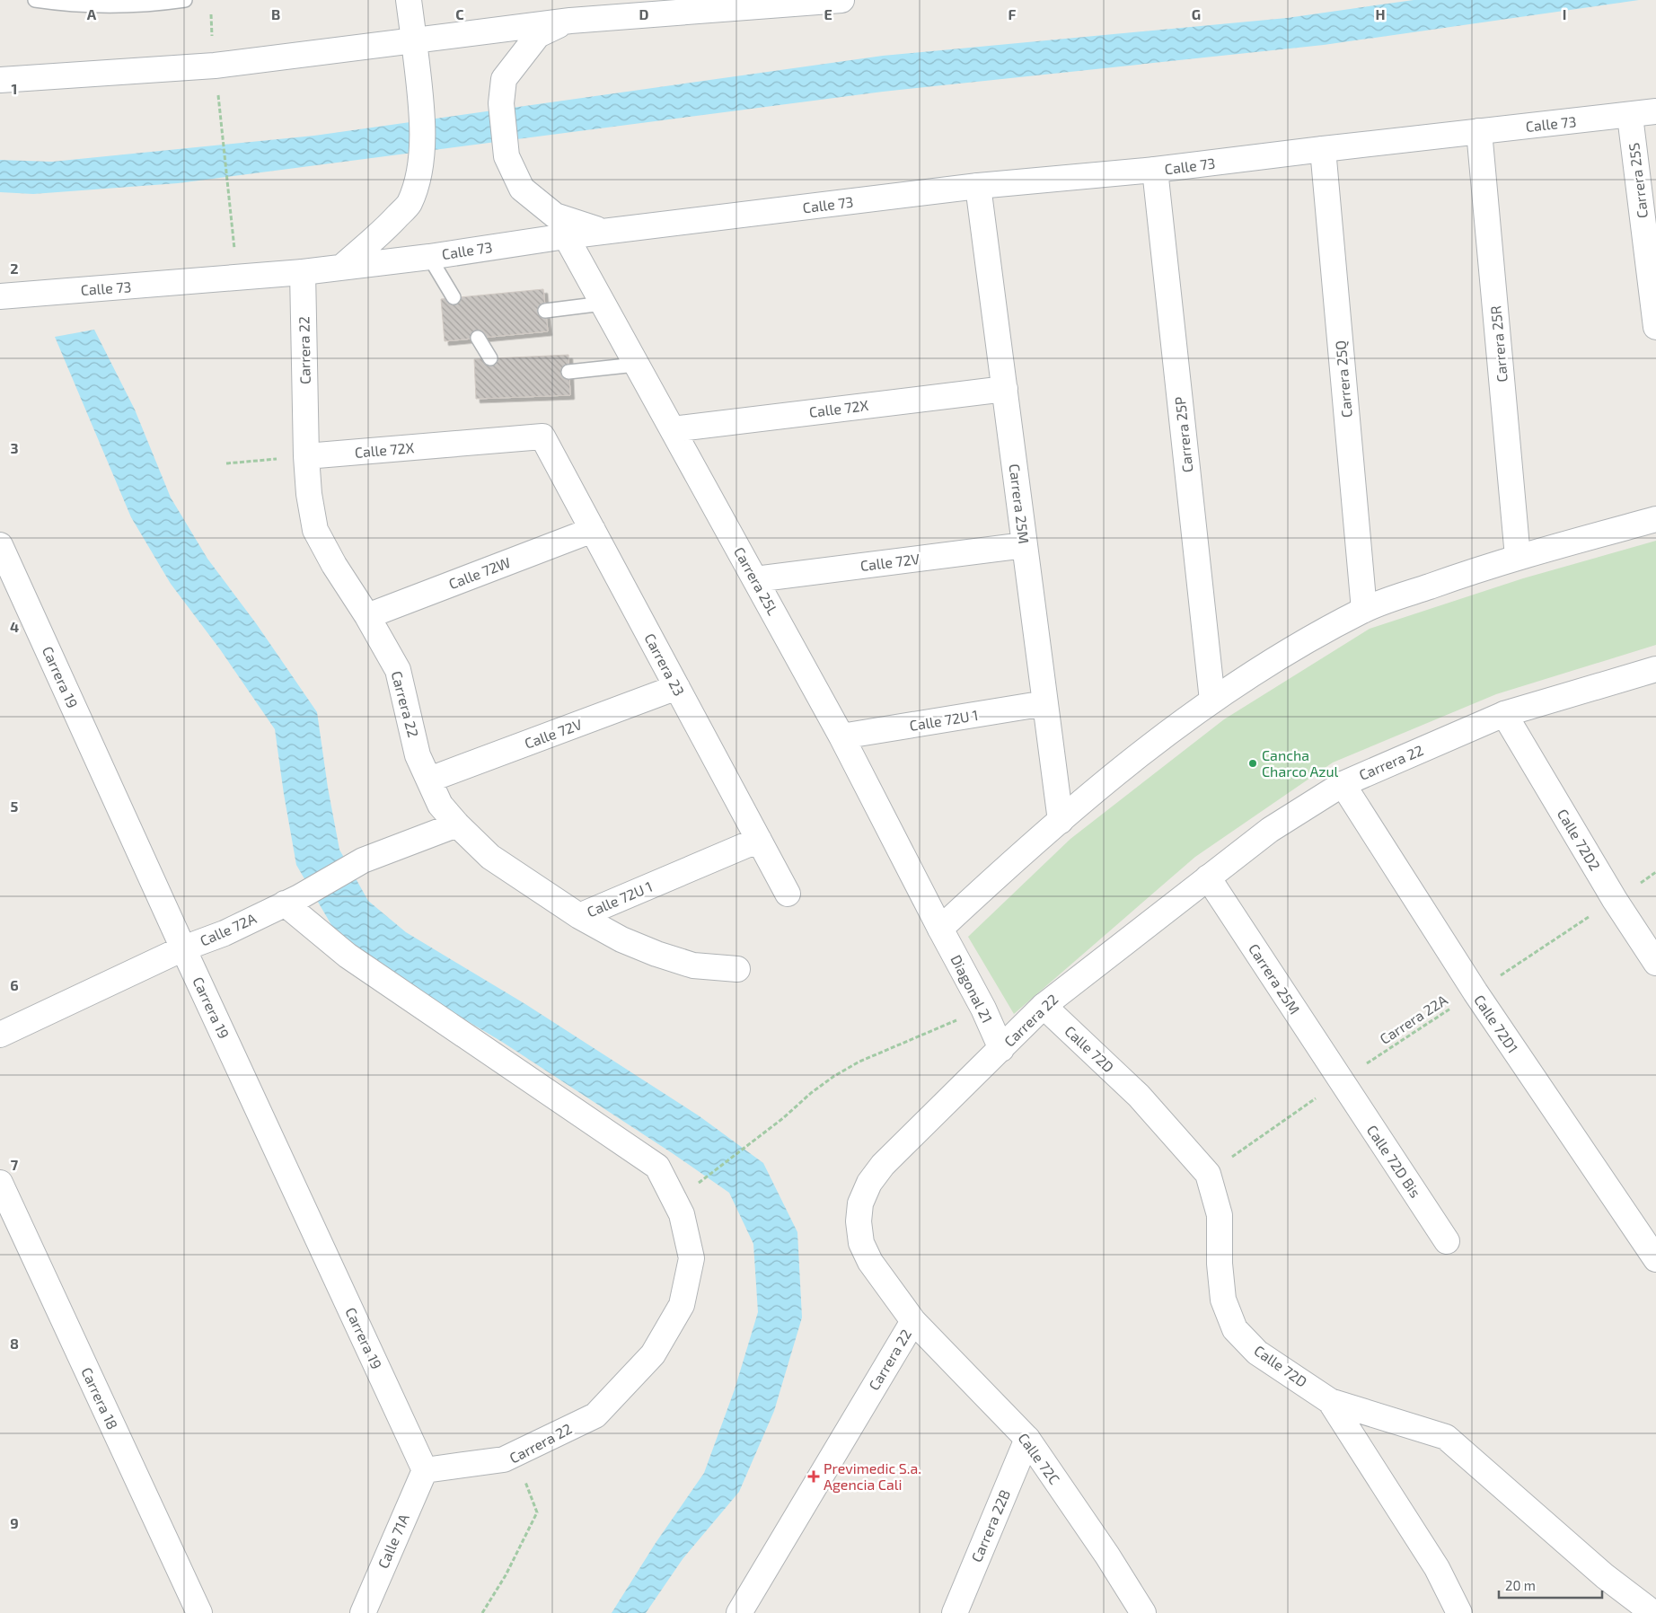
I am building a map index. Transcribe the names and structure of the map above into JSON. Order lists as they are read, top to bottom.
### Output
{
  "streets": {
    "street": [
      "Calle 73",
      "Carrera 25S",
      "Carrera 25R",
      "Carrera 22",
      "Carrera 25Q",
      "Calle 72X",
      "Carrera 25P",
      "Carrera 25M",
      "Calle 72V",
      "Calle 72W",
      "Carrera 25L",
      "Carrera 23",
      "Carrera 19",
      "Calle 72U 1",
      "Calle 72D2",
      "Calle 72A",
      "Diagonal 21",
      "Calle 72D1",
      "Calle 72D",
      "Calle 72D Bis",
      "Carrera 18",
      "Calle 72C",
      "Carrera 22B",
      "Calle 71A"
    ],
    "path": ["Carrera 22A"]
  },
  "crossings": [
    ["Calle 73", "Carrera 25S"],
    ["Calle 73", "Carrera 25R"],
    ["Calle 73", "Carrera 22"],
    ["Calle 73", "Carrera 25Q"],
    ["Calle 73", "Carrera 25P"],
    ["Calle 73", "Carrera 25M"],
    ["Calle 73", "Carrera 25L"],
    ["Carrera 22", "Calle 72X"],
    ["Carrera 22", "Carrera 25M"],
    ["Carrera 22", "Calle 72V"],
    ["Carrera 22", "Calle 72W"],
    ["Carrera 22", "Calle 72U 1"],
    ["Carrera 22", "Calle 72D2"],
    ["Carrera 22", "Calle 72A"],
    ["Carrera 22", "Diagonal 21"],
    ["Carrera 22", "Calle 72D1"],
    ["Carrera 22", "Calle 72D"],
    ["Carrera 22", "Calle 72C"],
    ["Calle 72X", "Carrera 25M"],
    ["Calle 72X", "Carrera 25L"],
    ["Calle 72X", "Carrera 23"],
    ["Carrera 25M", "Calle 72V"],
    ["Carrera 25M", "Calle 72U 1"],
    ["Carrera 25M", "Carrera 22A"],
    ["Carrera 25M", "Calle 72D Bis"],
    ["Calle 72V", "Carrera 25L"],
    ["Calle 72V", "Carrera 23"],
    ["Calle 72W", "Carrera 23"],
    ["Carrera 25L", "Calle 72U 1"],
    ["Carrera 25L", "Diagonal 21"],
    ["Carrera 23", "Calle 72U 1"],
    ["Carrera 19", "Calle 72A"],
    ["Carrera 19", "Calle 71A"],
    ["Calle 72D2", "Carrera 22A"],
    ["Carrera 22A", "Calle 72D1"],
    ["Carrera 22A", "Calle 72D"],
    ["Carrera 22A", "Calle 72D Bis"],
    ["Calle 72C", "Carrera 22B"]
  ],
  "places": {
    "other": ["Cancha Charco Azul"],
    "health": ["Previmedic S.a. Agencia Cali"]
  },
  "scale_bar": "20 m",
  "grid": {
    "columns": [
      "A",
      "B",
      "C",
      "D",
      "E",
      "F",
      "G",
      "H",
      "I"
    ],
    "rows": [
      "1",
      "2",
      "3",
      "4",
      "5",
      "6",
      "7",
      "8",
      "9"
    ]
  }
}
